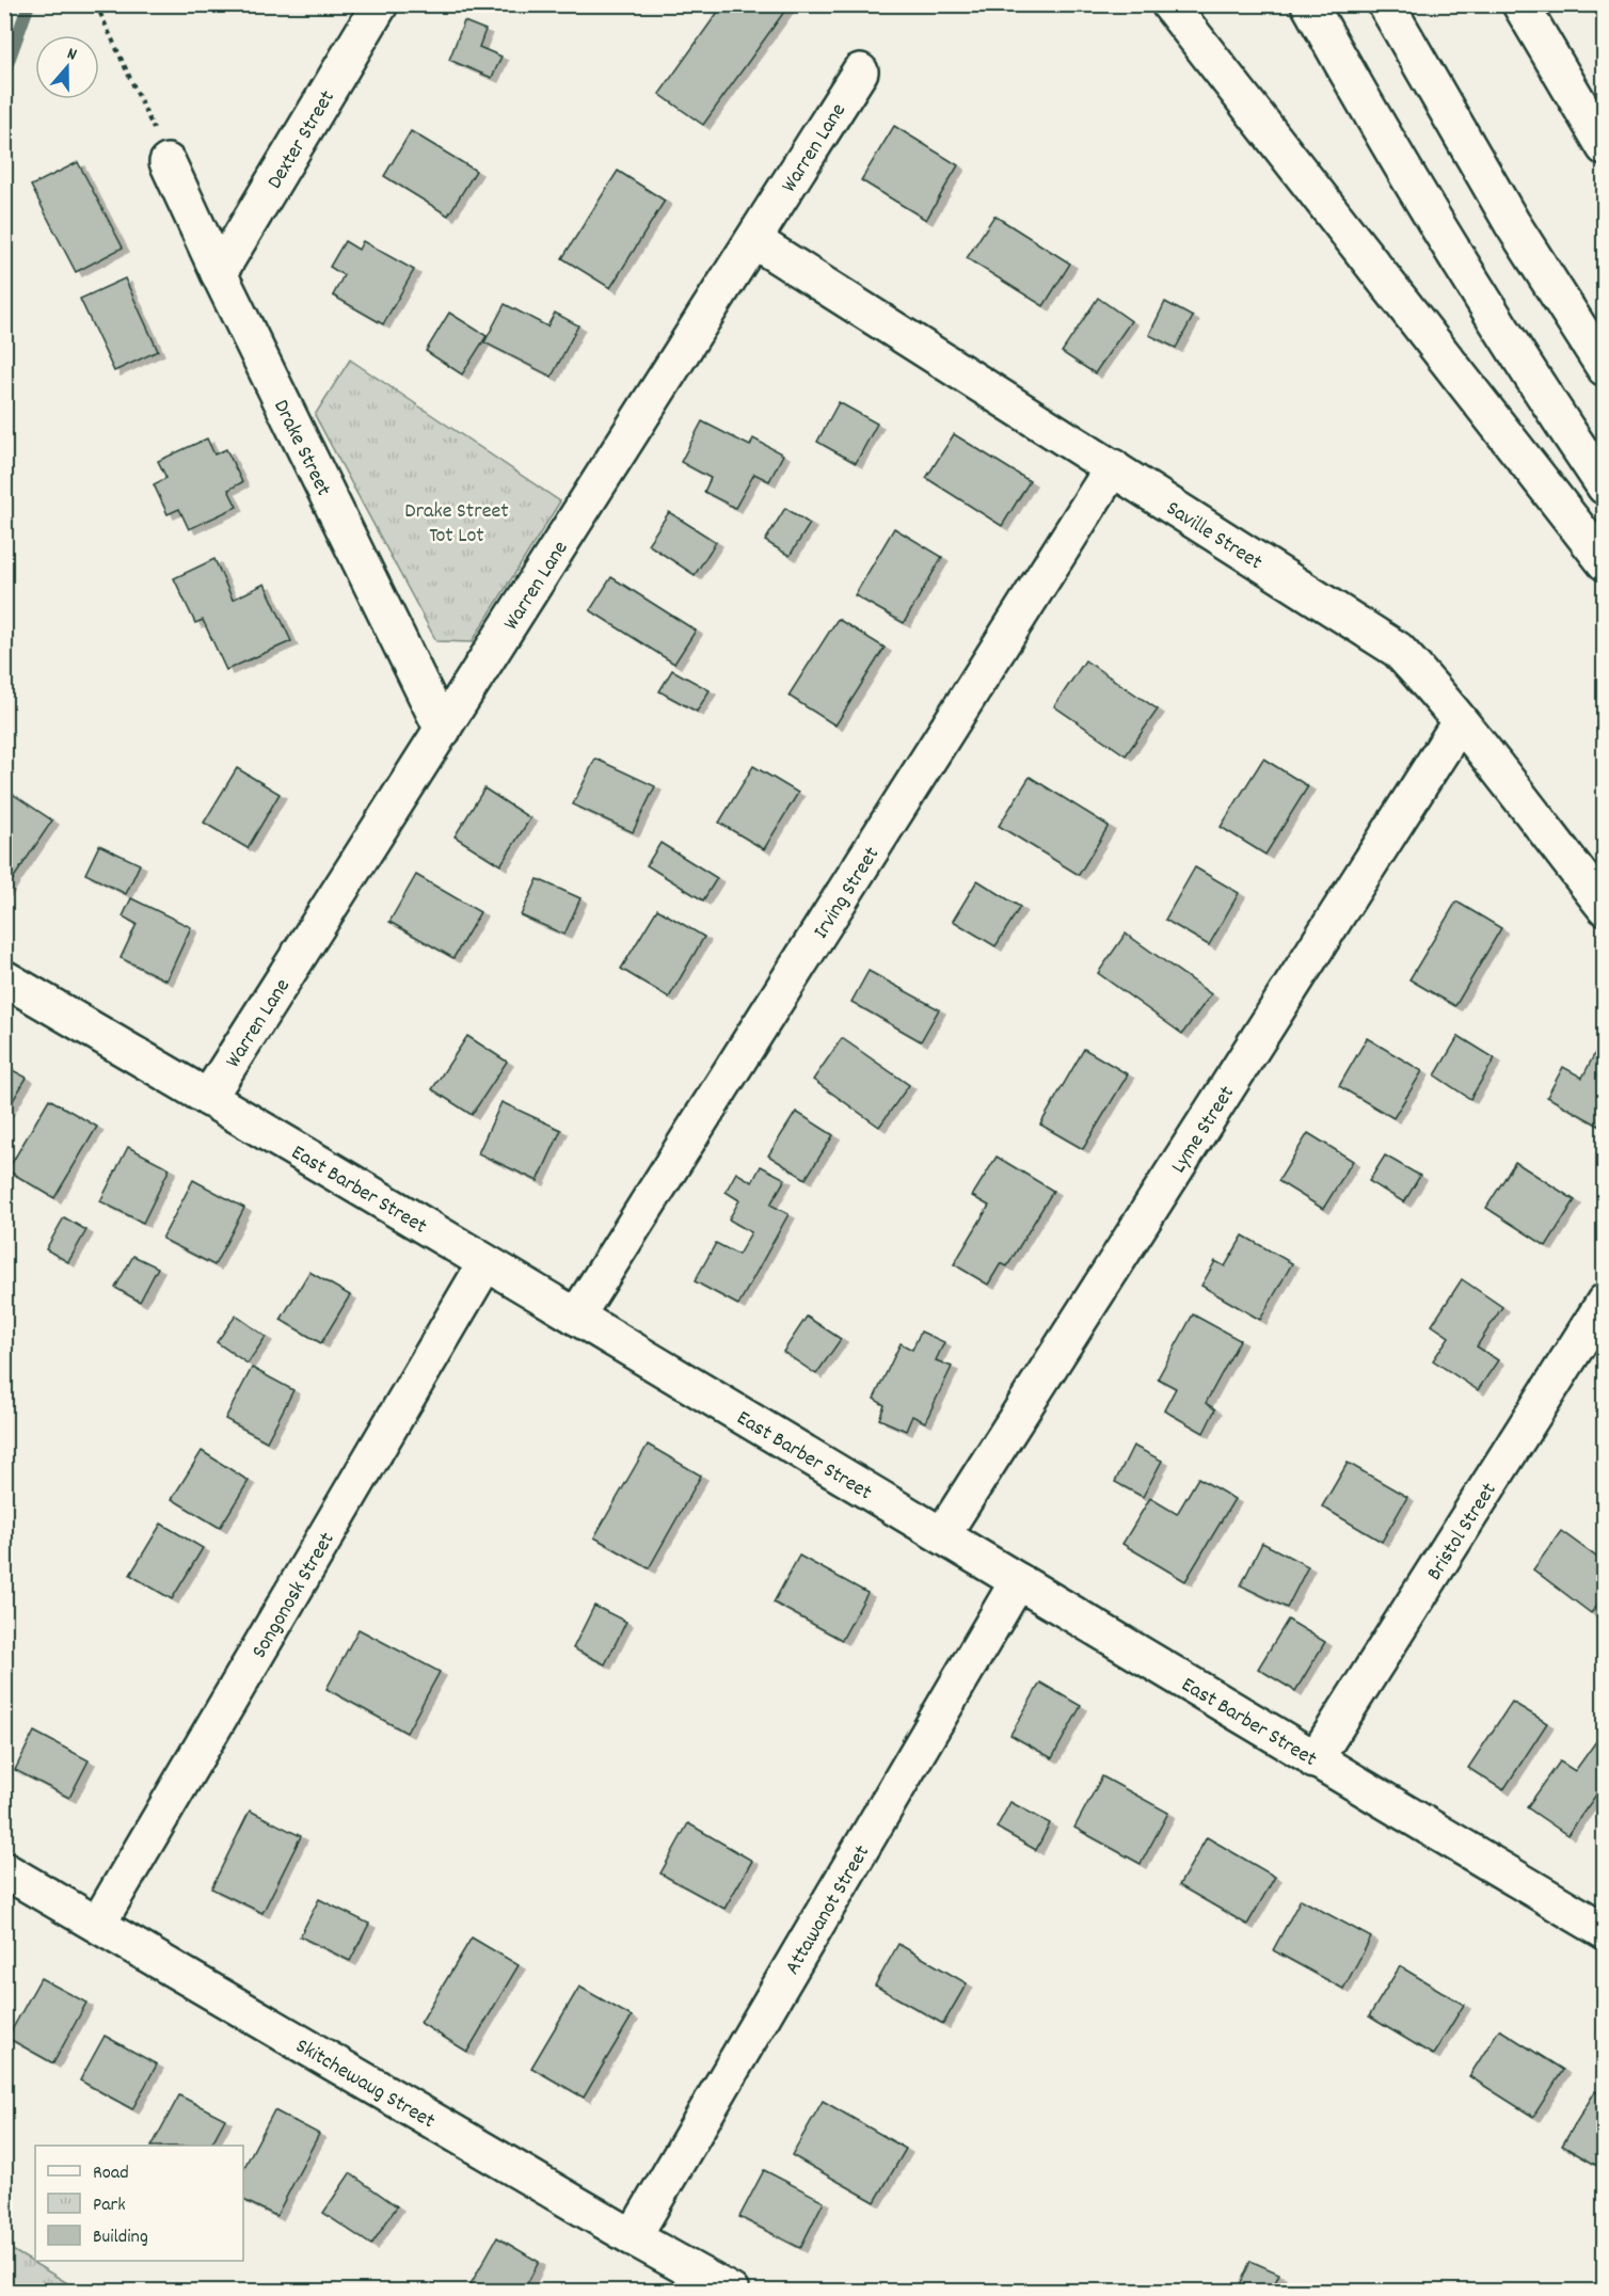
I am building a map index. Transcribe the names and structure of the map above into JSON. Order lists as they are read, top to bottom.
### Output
{
  "streets": {
    "main road": [
      "Dexter Street",
      "Warren Lane",
      "Drake Street",
      "Saville Street",
      "Irving Street",
      "Lyme Street",
      "East Barber Street",
      "Bristol Street",
      "Songonosk Street",
      "Attawanot Street",
      "Skitchewaug Street"
    ]
  },
  "crossings": [
    ["Dexter Street", "Drake Street"],
    ["Warren Lane", "Drake Street"],
    ["Warren Lane", "Saville Street"],
    ["Warren Lane", "East Barber Street"],
    ["Saville Street", "Irving Street"],
    ["Saville Street", "Lyme Street"],
    ["Irving Street", "East Barber Street"],
    ["Lyme Street", "East Barber Street"],
    ["East Barber Street", "Bristol Street"],
    ["East Barber Street", "Songonosk Street"],
    ["East Barber Street", "Attawanot Street"],
    ["Songonosk Street", "Skitchewaug Street"],
    ["Attawanot Street", "Skitchewaug Street"]
  ],
  "parks": ["Drake Street Tot Lot"],
  "legend": ["Road", "Park", "Building"],
  "north": "top"
}
